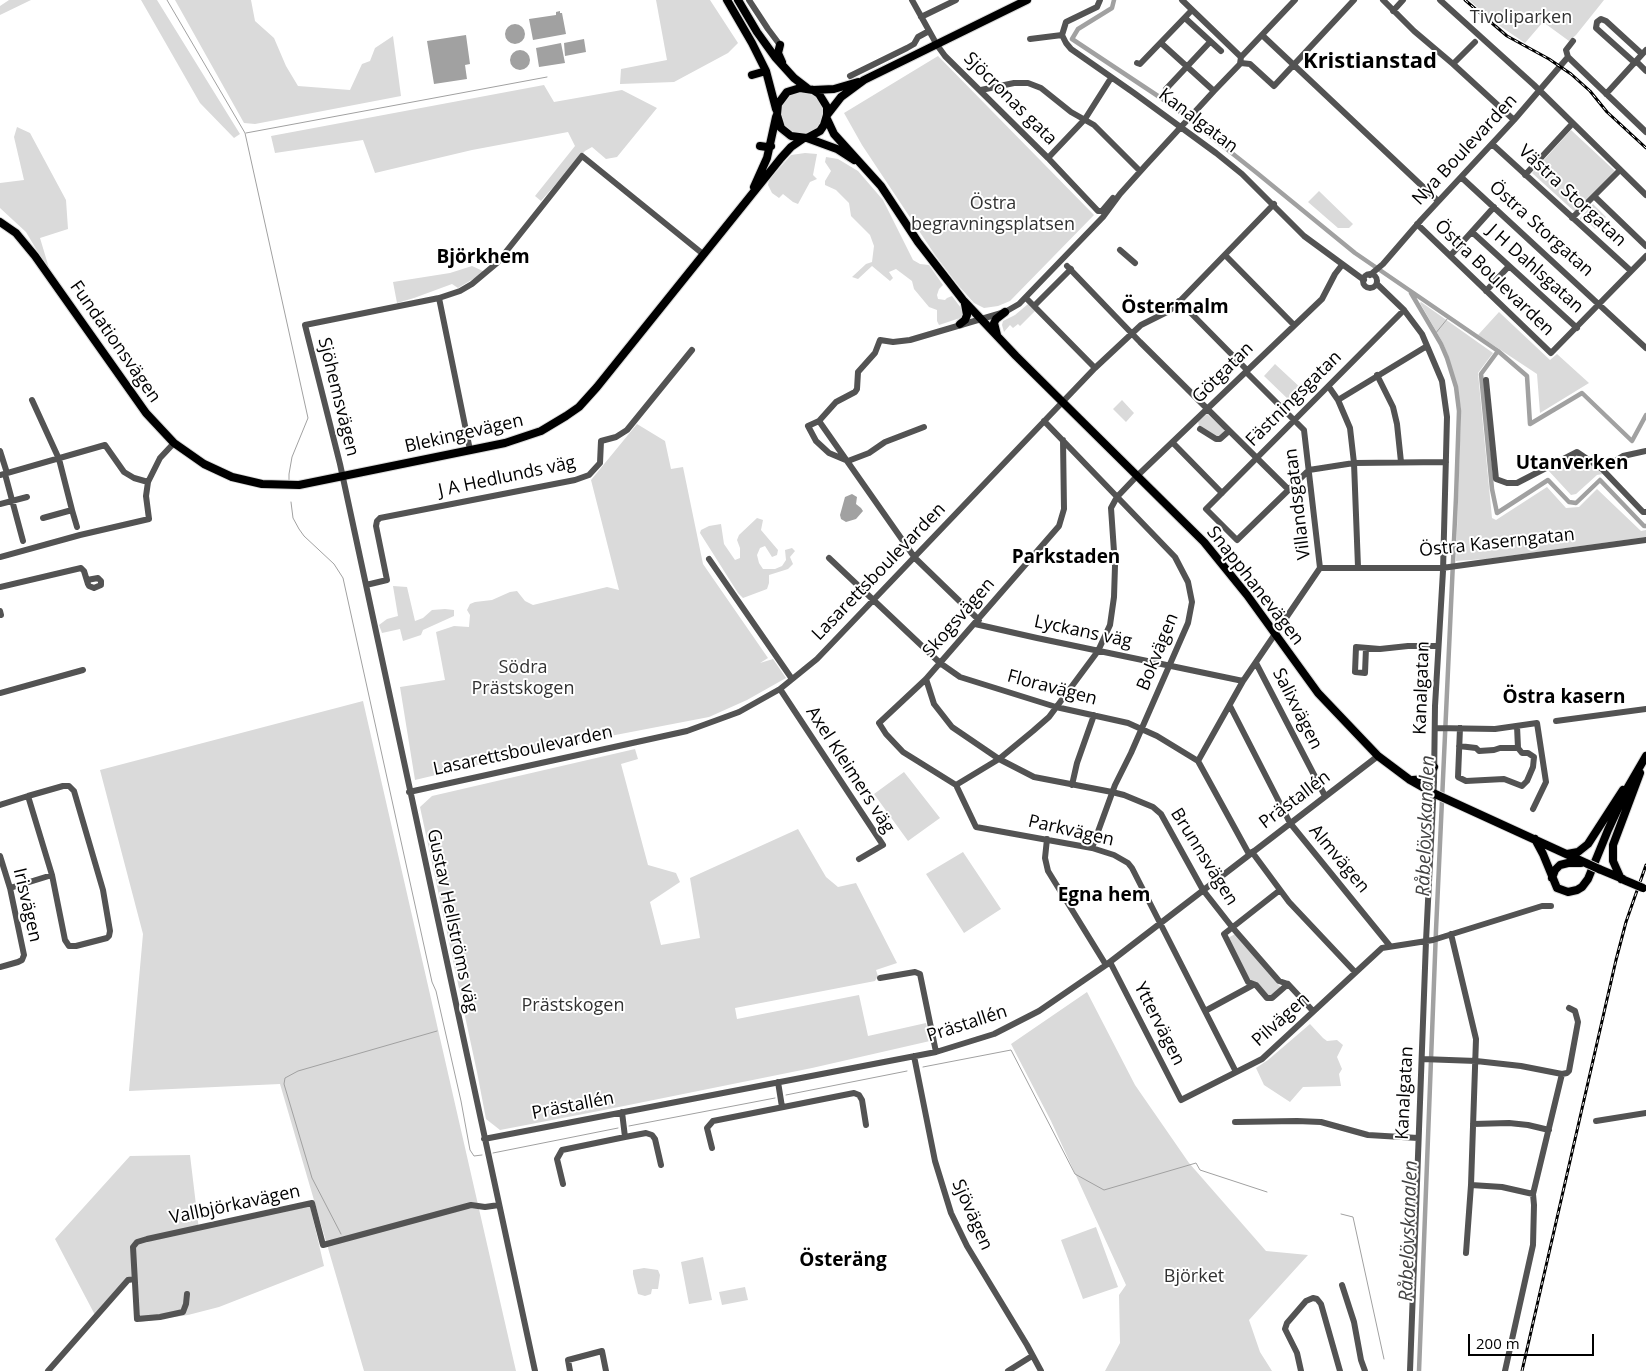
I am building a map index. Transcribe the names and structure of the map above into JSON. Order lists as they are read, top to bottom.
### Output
{
  "streets": {
    "main road": ["Fundationsvägen", "Blekingevägen", "Snapphanevägen"],
    "street": [
      "Sjöcronas gata",
      "Kanalgatan",
      "Nya Boulevarden",
      "Västra Storgatan",
      "Östra Storgatan",
      "J H Dahlsgatan",
      "Östra Boulevarden",
      "Götgatan",
      "Sjöhemsvägen",
      "Fästningsgatan",
      "J A Hedlunds väg",
      "Villandsgatan",
      "Östra Kaserngatan",
      "Lasarettsboulevarden",
      "Skogsvägen",
      "Lyckans väg",
      "Bokvägen",
      "Floravägen",
      "Salixvägen",
      "Axel Kleimers väg",
      "Prästallén",
      "Parkvägen",
      "Brunnsvägen",
      "Almvägen",
      "Irisvägen",
      "Gustav Hellströms väg",
      "Pilvägen",
      "Yttervägen",
      "Vallbjörkavägen",
      "Sjövägen"
    ]
  },
  "crossings": [
    ["Kanalgatan", "Nya Boulevarden"],
    ["Kanalgatan", "Götgatan"],
    ["Kanalgatan", "Fästningsgatan"],
    ["Kanalgatan", "Östra Kaserngatan"],
    ["Kanalgatan", "Lasarettsboulevarden"],
    ["Kanalgatan", "Snapphanevägen"],
    ["Nya Boulevarden", "Västra Storgatan"],
    ["Nya Boulevarden", "Östra Storgatan"],
    ["Nya Boulevarden", "Östra Boulevarden"],
    ["J H Dahlsgatan", "Östra Boulevarden"],
    ["Fundationsvägen", "Blekingevägen"],
    ["Götgatan", "Villandsgatan"],
    ["Götgatan", "Snapphanevägen"],
    ["Götgatan", "Bokvägen"],
    ["Sjöhemsvägen", "Blekingevägen"],
    ["Sjöhemsvägen", "Gustav Hellströms väg"],
    ["Fästningsgatan", "Villandsgatan"],
    ["Blekingevägen", "Snapphanevägen"],
    ["Blekingevägen", "Gustav Hellströms väg"],
    ["J A Hedlunds väg", "Gustav Hellströms väg"],
    ["Villandsgatan", "Östra Kaserngatan"],
    ["Villandsgatan", "Lasarettsboulevarden"],
    ["Lasarettsboulevarden", "Snapphanevägen"],
    ["Lasarettsboulevarden", "Bokvägen"],
    ["Lasarettsboulevarden", "Floravägen"],
    ["Lasarettsboulevarden", "Axel Kleimers väg"],
    ["Lasarettsboulevarden", "Gustav Hellströms väg"],
    ["Snapphanevägen", "Prästallén"],
    ["Skogsvägen", "Lyckans väg"],
    ["Skogsvägen", "Bokvägen"],
    ["Skogsvägen", "Floravägen"],
    ["Skogsvägen", "Parkvägen"],
    ["Skogsvägen", "Brunnsvägen"],
    ["Lyckans väg", "Bokvägen"],
    ["Bokvägen", "Floravägen"],
    ["Bokvägen", "Parkvägen"],
    ["Bokvägen", "Brunnsvägen"],
    ["Salixvägen", "Prästallén"],
    ["Prästallén", "Parkvägen"],
    ["Prästallén", "Brunnsvägen"],
    ["Prästallén", "Almvägen"],
    ["Prästallén", "Gustav Hellströms väg"],
    ["Prästallén", "Yttervägen"],
    ["Prästallén", "Sjövägen"],
    ["Parkvägen", "Pilvägen"],
    ["Parkvägen", "Yttervägen"],
    ["Brunnsvägen", "Pilvägen"],
    ["Almvägen", "Pilvägen"],
    ["Gustav Hellströms väg", "Vallbjörkavägen"],
    ["Pilvägen", "Yttervägen"]
  ],
  "districts": [
    "Kristianstad",
    "Björkhem",
    "Östermalm",
    "Utanverken",
    "Parkstaden",
    "Östra kasern",
    "Egna hem",
    "Österäng"
  ],
  "water": ["Råbelövskanalen"],
  "parks": [
    "Tivoliparken",
    "Östra begravningsplatsen",
    "Södra Prästskogen",
    "Prästskogen",
    "Björket"
  ],
  "scale_bar": "200 m"
}
